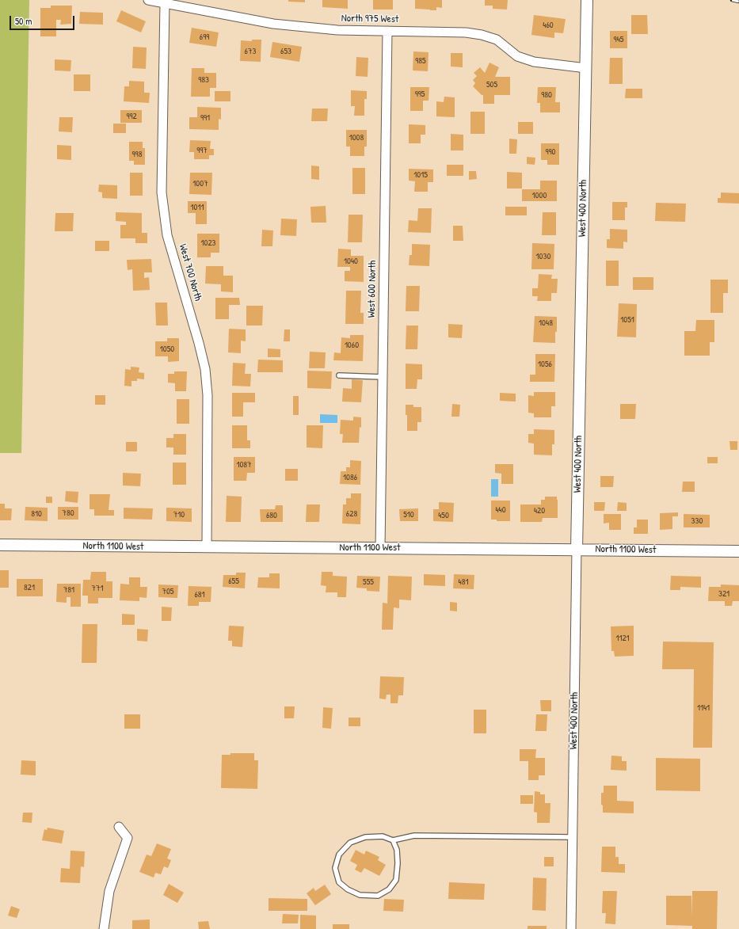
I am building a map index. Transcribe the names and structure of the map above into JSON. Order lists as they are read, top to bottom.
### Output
{
  "streets": {
    "street": [
      "North 975 West",
      "West 400 North",
      "West 700 North",
      "West 600 North",
      "North 1100 West"
    ]
  },
  "crossings": [
    ["North 975 West", "West 400 North"],
    ["North 975 West", "West 700 North"],
    ["North 975 West", "West 600 North"],
    ["West 400 North", "North 1100 West"],
    ["West 700 North", "North 1100 West"],
    ["West 600 North", "North 1100 West"]
  ],
  "house_numbers": [
    "460",
    "699",
    "945",
    "673",
    "653",
    "985",
    "983",
    "505",
    "995",
    "980",
    "992",
    "991",
    "1008",
    "997",
    "990",
    "998",
    "1015",
    "1007",
    "1000",
    "1011",
    "1023",
    "1030",
    "1040",
    "1051",
    "1048",
    "1060",
    "1050",
    "1056",
    "1087",
    "1086",
    "440",
    "420",
    "780",
    "810",
    "628",
    "710",
    "510",
    "680",
    "450",
    "330",
    "655",
    "555",
    "481",
    "821",
    "771",
    "781",
    "705",
    "321",
    "681",
    "1121",
    "1141"
  ],
  "scale_bar": "50 m"
}
